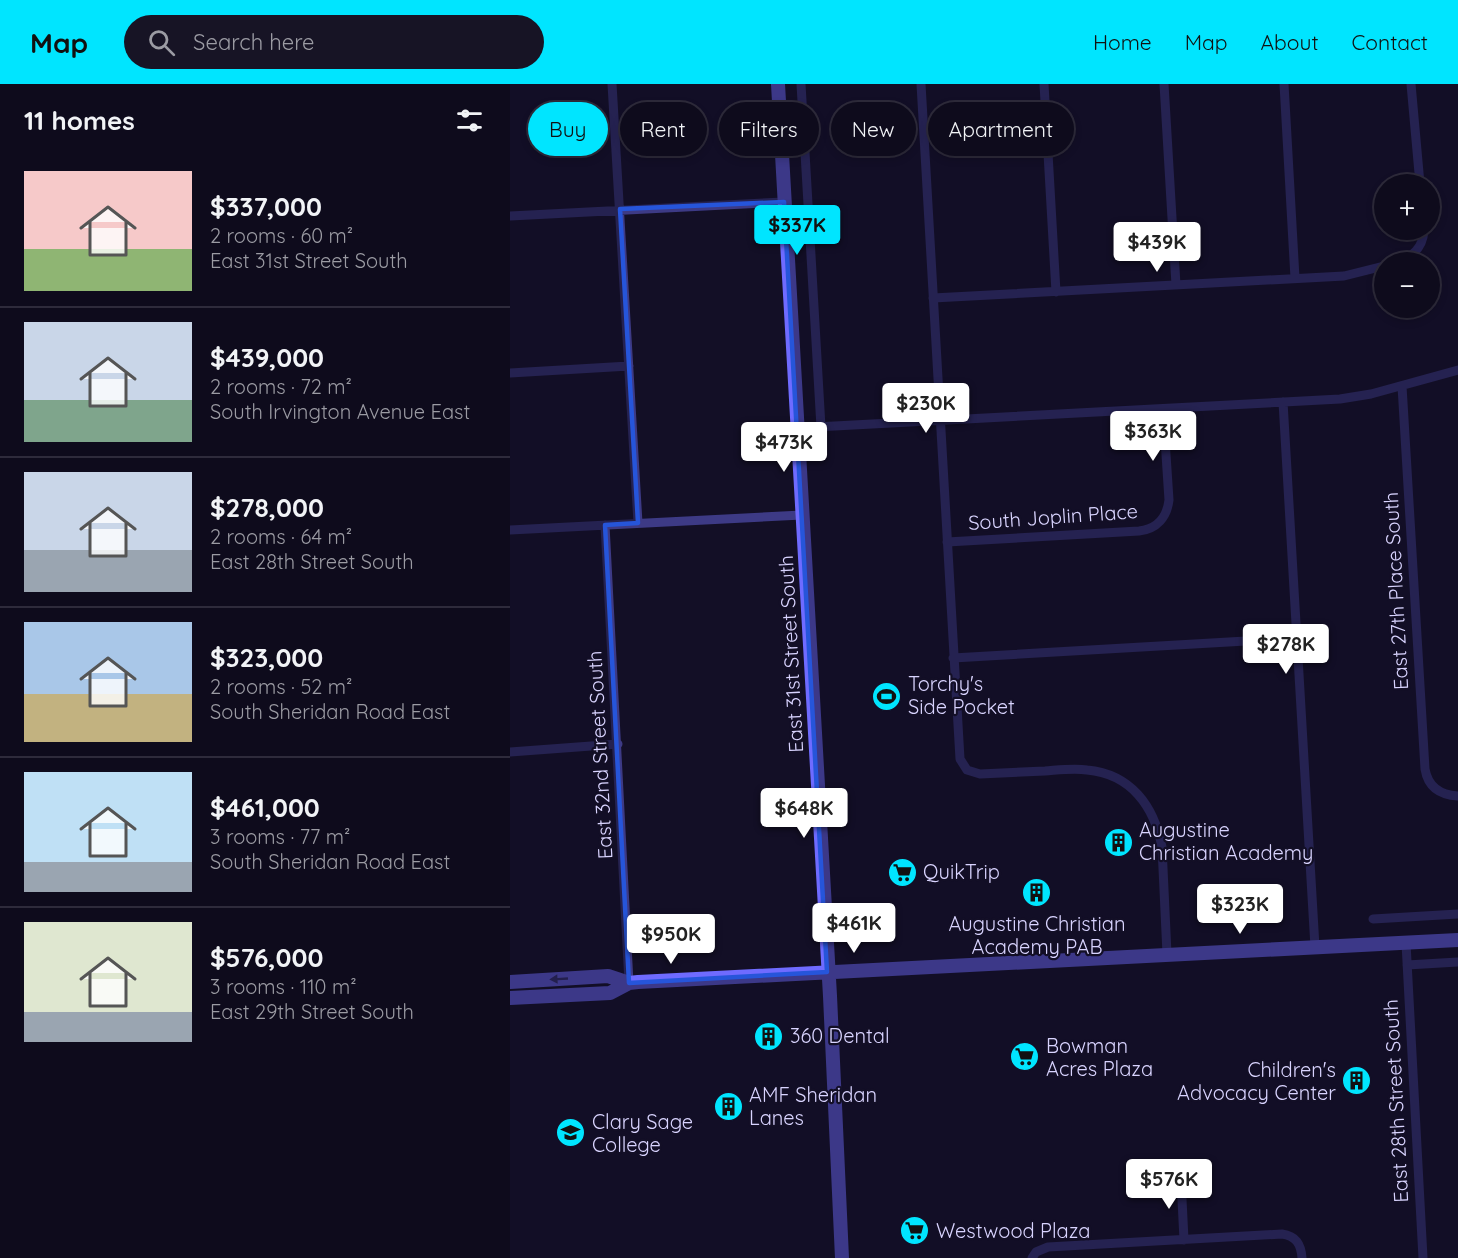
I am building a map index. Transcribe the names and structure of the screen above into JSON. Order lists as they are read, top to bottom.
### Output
{
  "streets": {
    "main road": ["East 31st Street South"],
    "street": [
      "South Joplin Place",
      "East 27th Place South",
      "East 32nd Street South",
      "East 28th Street South"
    ]
  },
  "places": {
    "sports": ["Torchy's Side Pocket"],
    "building": [
      "Augustine Christian Academy",
      "Augustine Christian Academy PAB",
      "360 Dental",
      "Children's Advocacy Center",
      "AMF Sheridan Lanes"
    ],
    "supermarket": ["QuikTrip", "Bowman Acres Plaza", "Westwood Plaza"],
    "school or university": ["Clary Sage College"]
  },
  "page": {
    "header": "Map",
    "search": "Search here",
    "nav": [
      "Home",
      "Map",
      "About",
      "Contact"
    ],
    "heading": "11 homes",
    "chip": [
      "Buy",
      "Rent",
      "Filters",
      "New",
      "Apartment"
    ],
    "list": [
      {
        "name": "$337,000",
        "note": "2 rooms · 60 m² · East 31st Street South"
      },
      {
        "name": "$439,000",
        "note": "2 rooms · 72 m² · South Irvington Avenue East"
      },
      {
        "name": "$278,000",
        "note": "2 rooms · 64 m² · East 28th Street South"
      },
      {
        "name": "$323,000",
        "note": "2 rooms · 52 m² · South Sheridan Road East"
      },
      {
        "name": "$461,000",
        "note": "3 rooms · 77 m² · South Sheridan Road East"
      },
      {
        "name": "$576,000",
        "note": "3 rooms · 110 m² · East 29th Street South"
      }
    ],
    "map_buttons": ["+", "−"],
    "price": [
      "$337K",
      "$439K",
      "$230K",
      "$363K",
      "$473K",
      "$278K",
      "$648K",
      "$323K",
      "$461K",
      "$950K",
      "$576K"
    ]
  }
}
